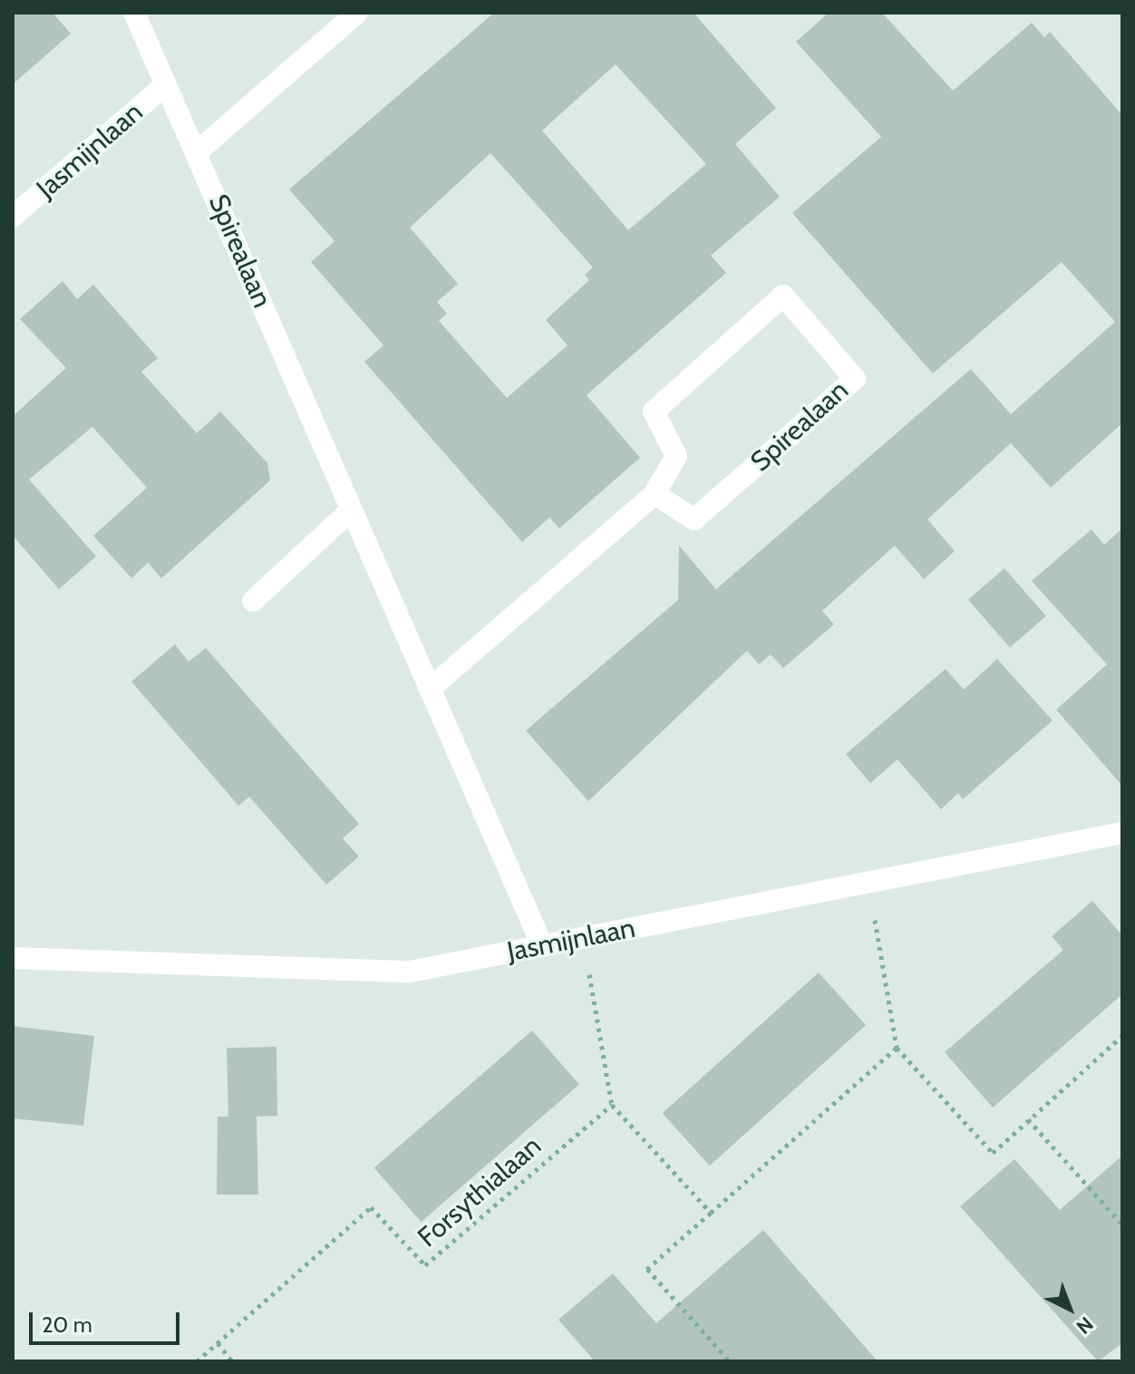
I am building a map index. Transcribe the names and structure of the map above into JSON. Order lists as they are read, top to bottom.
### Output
{
  "streets": {
    "street": ["Jasmijnlaan", "Spirealaan"],
    "path": ["Forsythialaan"]
  },
  "crossings": [
    ["Jasmijnlaan", "Spirealaan"]
  ],
  "scale_bar": "20 m",
  "north": "bottom right"
}
